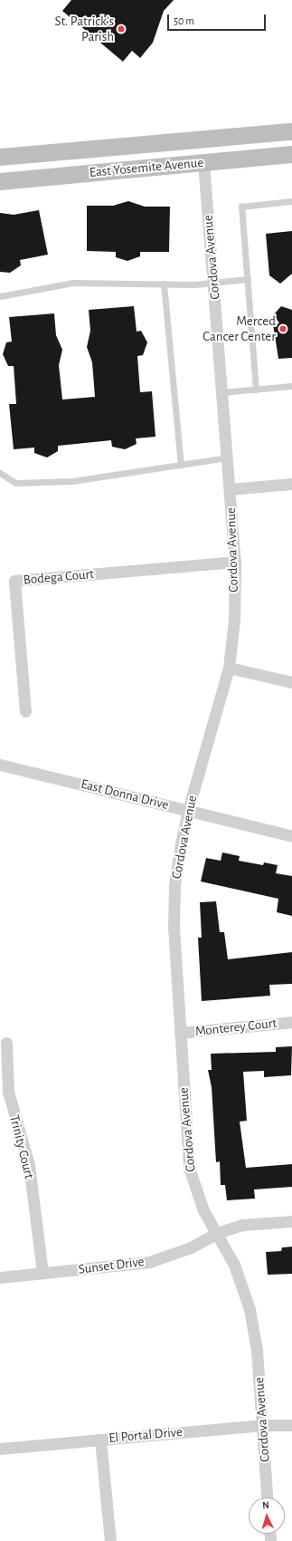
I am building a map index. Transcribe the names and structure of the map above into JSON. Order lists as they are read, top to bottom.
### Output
{
  "streets": {
    "main road": ["East Yosemite Avenue"],
    "street": [
      "Cordova Avenue",
      "Bodega Court",
      "East Donna Drive",
      "Monterey Court",
      "Trinity Court",
      "Sunset Drive",
      "El Portal Drive"
    ]
  },
  "crossings": [
    ["East Yosemite Avenue", "Cordova Avenue"],
    ["Cordova Avenue", "Bodega Court"],
    ["Cordova Avenue", "East Donna Drive"],
    ["Cordova Avenue", "Monterey Court"],
    ["Cordova Avenue", "Sunset Drive"],
    ["Cordova Avenue", "El Portal Drive"],
    ["Trinity Court", "Sunset Drive"]
  ],
  "places": ["St. Patrick's Parish", "Merced Cancer Center"],
  "scale_bar": "50 m",
  "north": "top"
}
